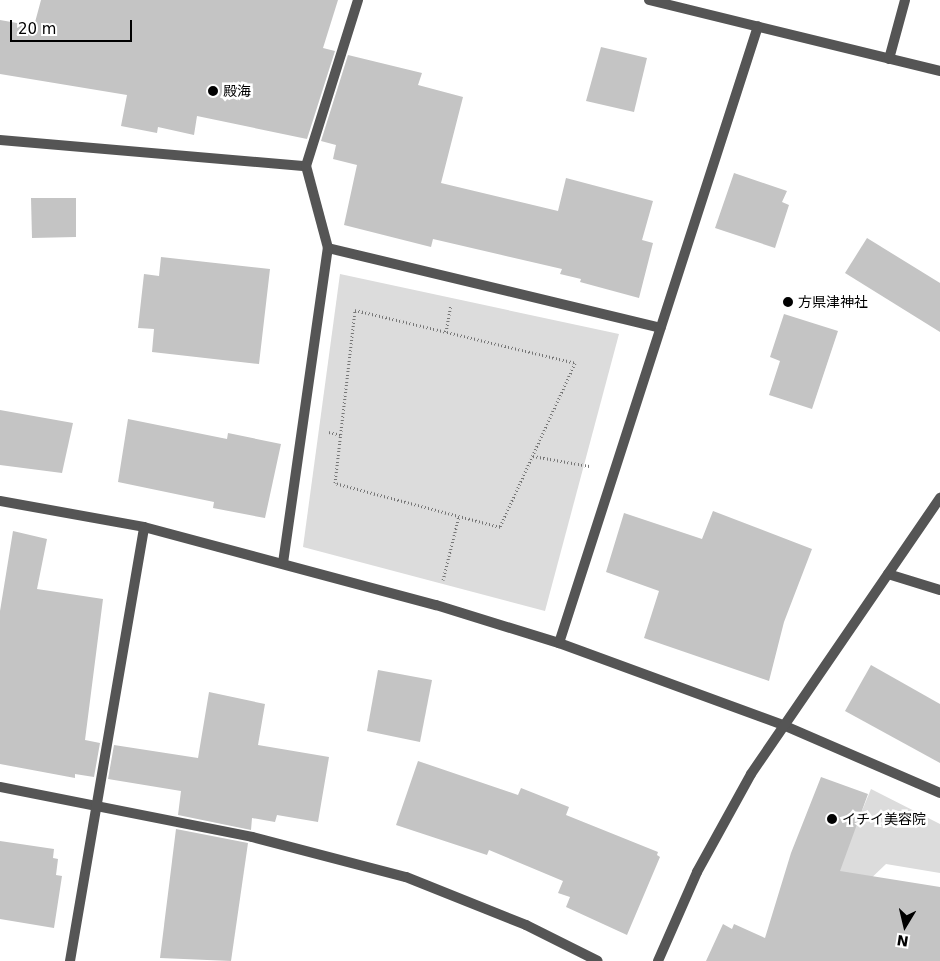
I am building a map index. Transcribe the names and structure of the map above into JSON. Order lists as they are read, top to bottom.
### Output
{
  "places": ["殿海", "方県津神社", "イチイ美容院"],
  "scale_bar": "20 m",
  "north": "bottom"
}
